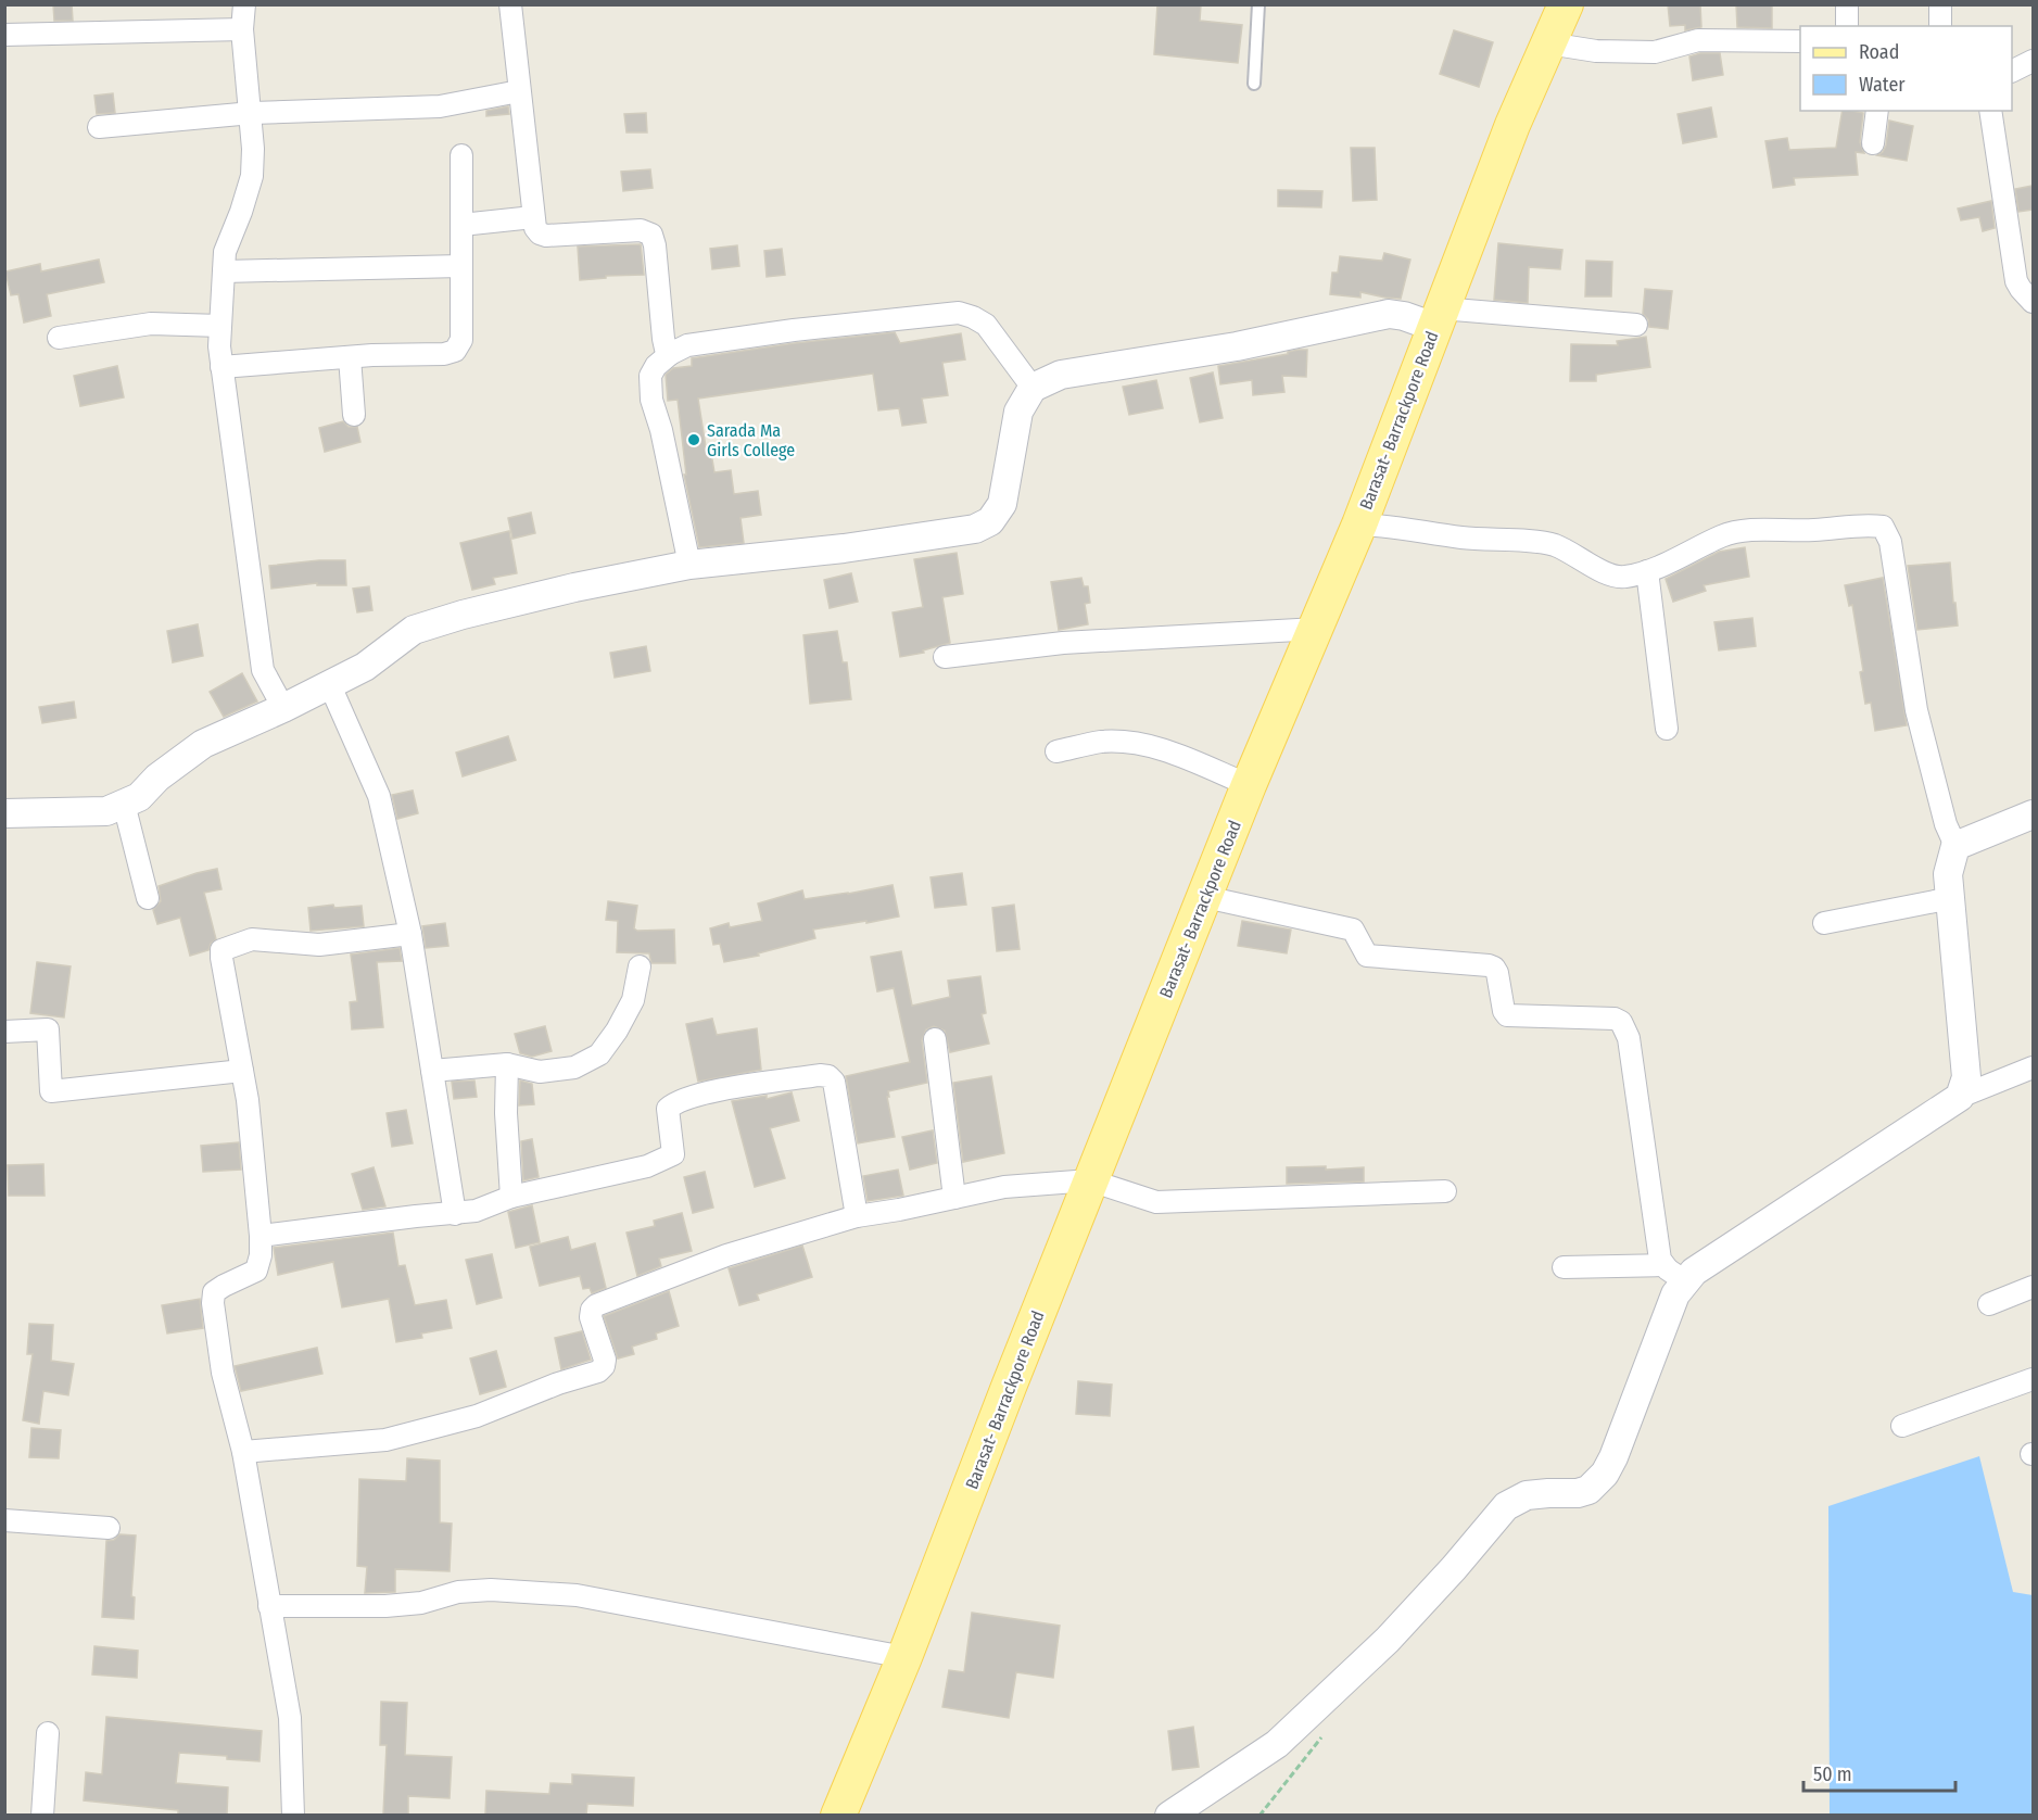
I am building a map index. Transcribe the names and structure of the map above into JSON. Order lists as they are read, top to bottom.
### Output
{
  "streets": {
    "main road": ["Barasat- Barrackpore Road"]
  },
  "places": ["Sarada Ma Girls College"],
  "legend": ["Road", "Water"],
  "scale_bar": "50 m"
}
